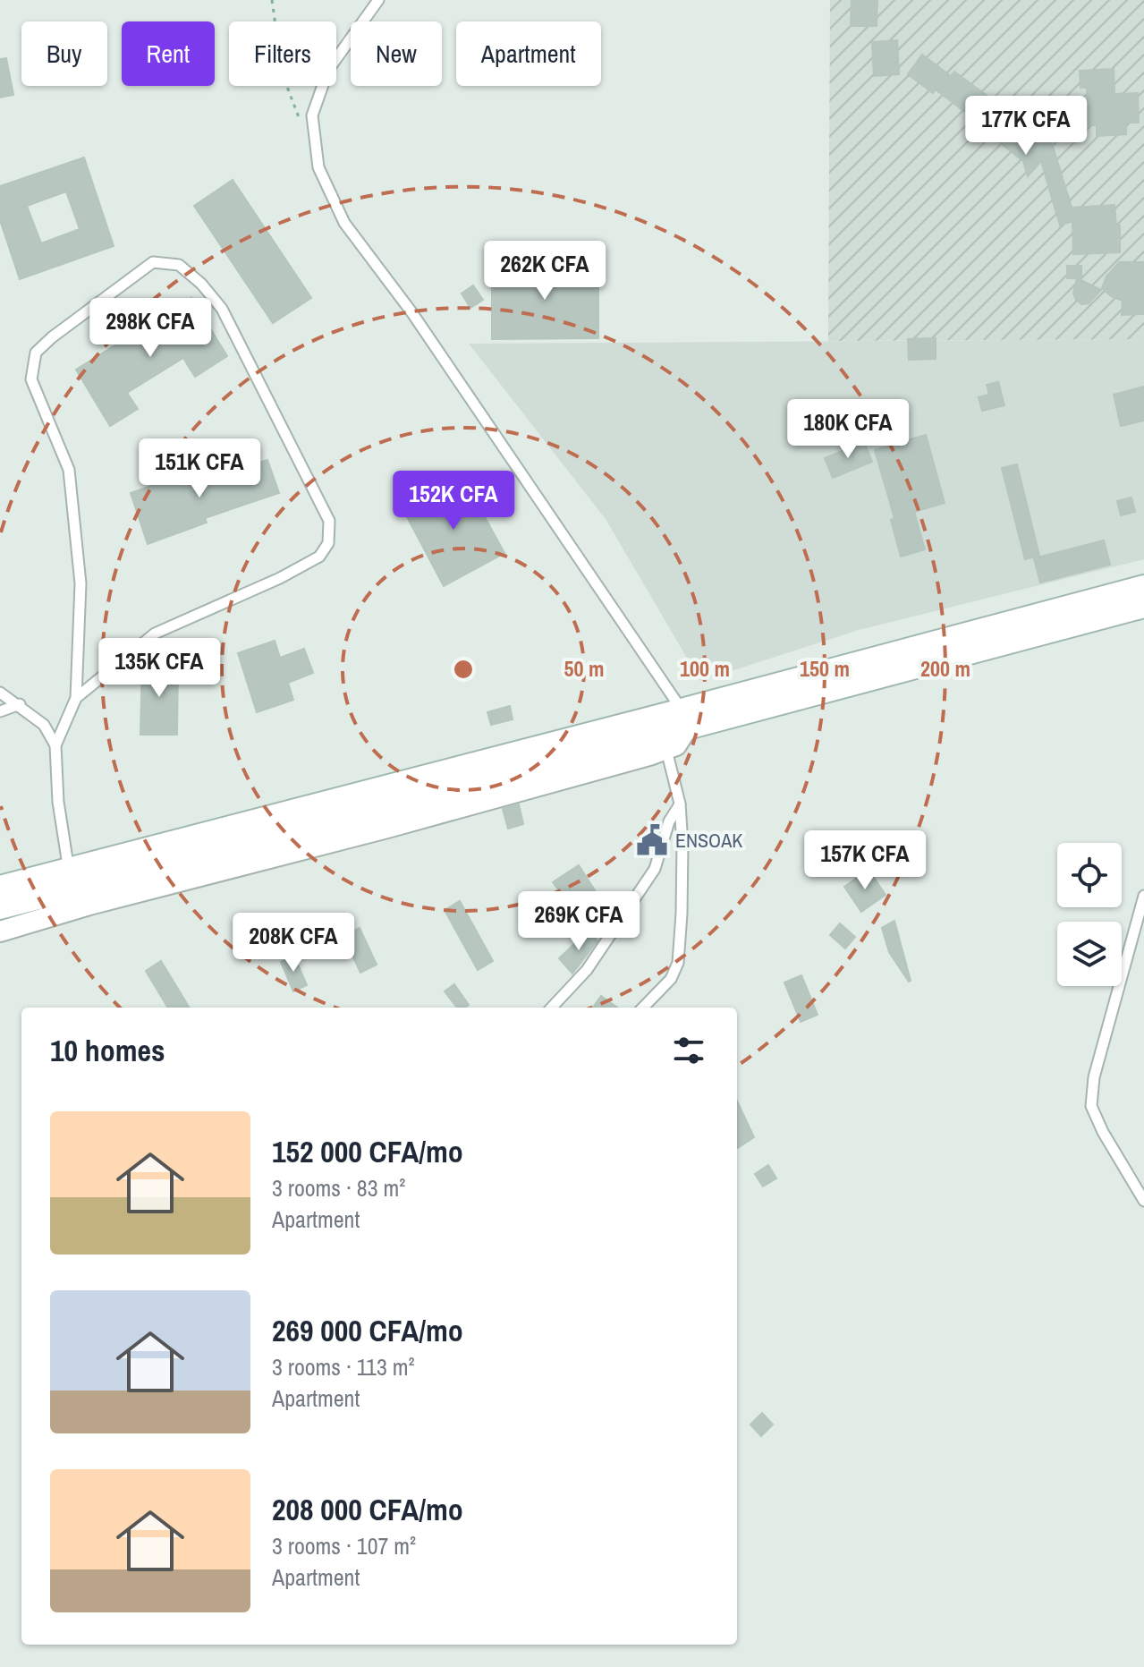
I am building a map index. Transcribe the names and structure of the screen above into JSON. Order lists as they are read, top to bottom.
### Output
{
  "places": {
    "public building": ["ENSOAK"]
  },
  "page": {
    "chip": [
      "Buy",
      "Rent",
      "Filters",
      "New",
      "Apartment"
    ],
    "price": [
      "177K CFA",
      "262K CFA",
      "298K CFA",
      "180K CFA",
      "151K CFA",
      "152K CFA",
      "135K CFA",
      "157K CFA",
      "269K CFA",
      "208K CFA"
    ],
    "heading": "10 homes",
    "list": [
      {
        "name": "152 000 CFA/mo",
        "note": "3 rooms · 83 m² · Apartment"
      },
      {
        "name": "269 000 CFA/mo",
        "note": "3 rooms · 113 m² · Apartment"
      },
      {
        "name": "208 000 CFA/mo",
        "note": "3 rooms · 107 m² · Apartment"
      }
    ]
  },
  "rings": [
    "50 m",
    "100 m",
    "150 m",
    "200 m"
  ]
}
